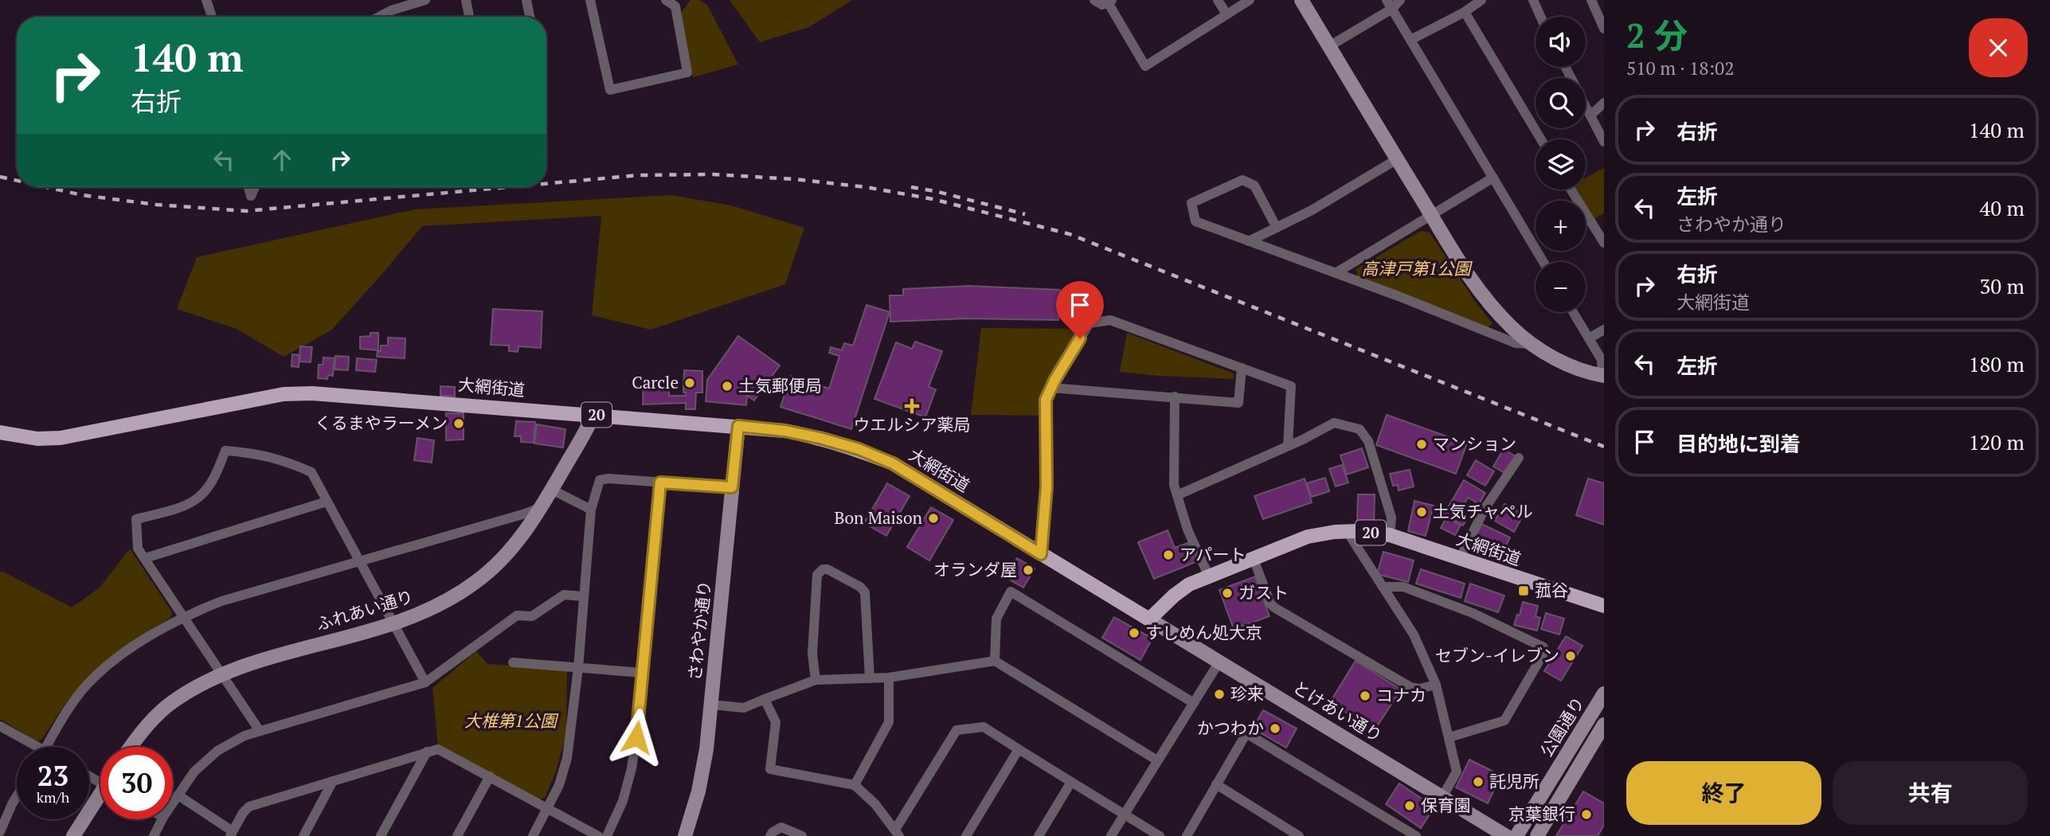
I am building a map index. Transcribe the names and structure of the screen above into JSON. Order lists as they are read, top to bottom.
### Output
{
  "streets": {
    "main road": ["大網街道", "20"],
    "street": [
      "ふれあい通り",
      "さわやか通り",
      "とけあい通り",
      "公園通り"
    ]
  },
  "crossings": [
    ["大網街道", "ふれあい通り"],
    ["大網街道", "さわやか通り"],
    ["大網街道", "とけあい通り"]
  ],
  "parks": ["高津戸第1公園", "大椎第1公園"],
  "places": {
    "other": [
      "Carcle",
      "土気郵便局",
      "くるまやラーメン",
      "マンション",
      "土気チャペル",
      "Bon Maison",
      "アパート",
      "オランダ屋",
      "ガスト",
      "すしめん処大京",
      "セブン-イレブン",
      "珍来",
      "コナカ",
      "かつわか",
      "託児所",
      "保育園",
      "京葉銀行"
    ],
    "health": ["ウエルシア薬局"],
    "transit": ["菰谷"]
  },
  "page": {
    "heading": ["2 分", "510 m · 18:02"],
    "map_buttons": ["+", "−"],
    "turn": ["140 m", "右折"],
    "list": [
      {
        "name": "右折",
        "value": "140 m"
      },
      {
        "name": "左折",
        "note": "さわやか通り",
        "value": "40 m"
      },
      {
        "name": "右折",
        "note": "大網街道",
        "value": "30 m"
      },
      {
        "name": "左折",
        "value": "180 m"
      },
      {
        "name": "目的地に到着",
        "value": "120 m"
      }
    ],
    "speed": "23 km/h",
    "limit": "30",
    "buttons": ["終了", "共有"]
  }
}
